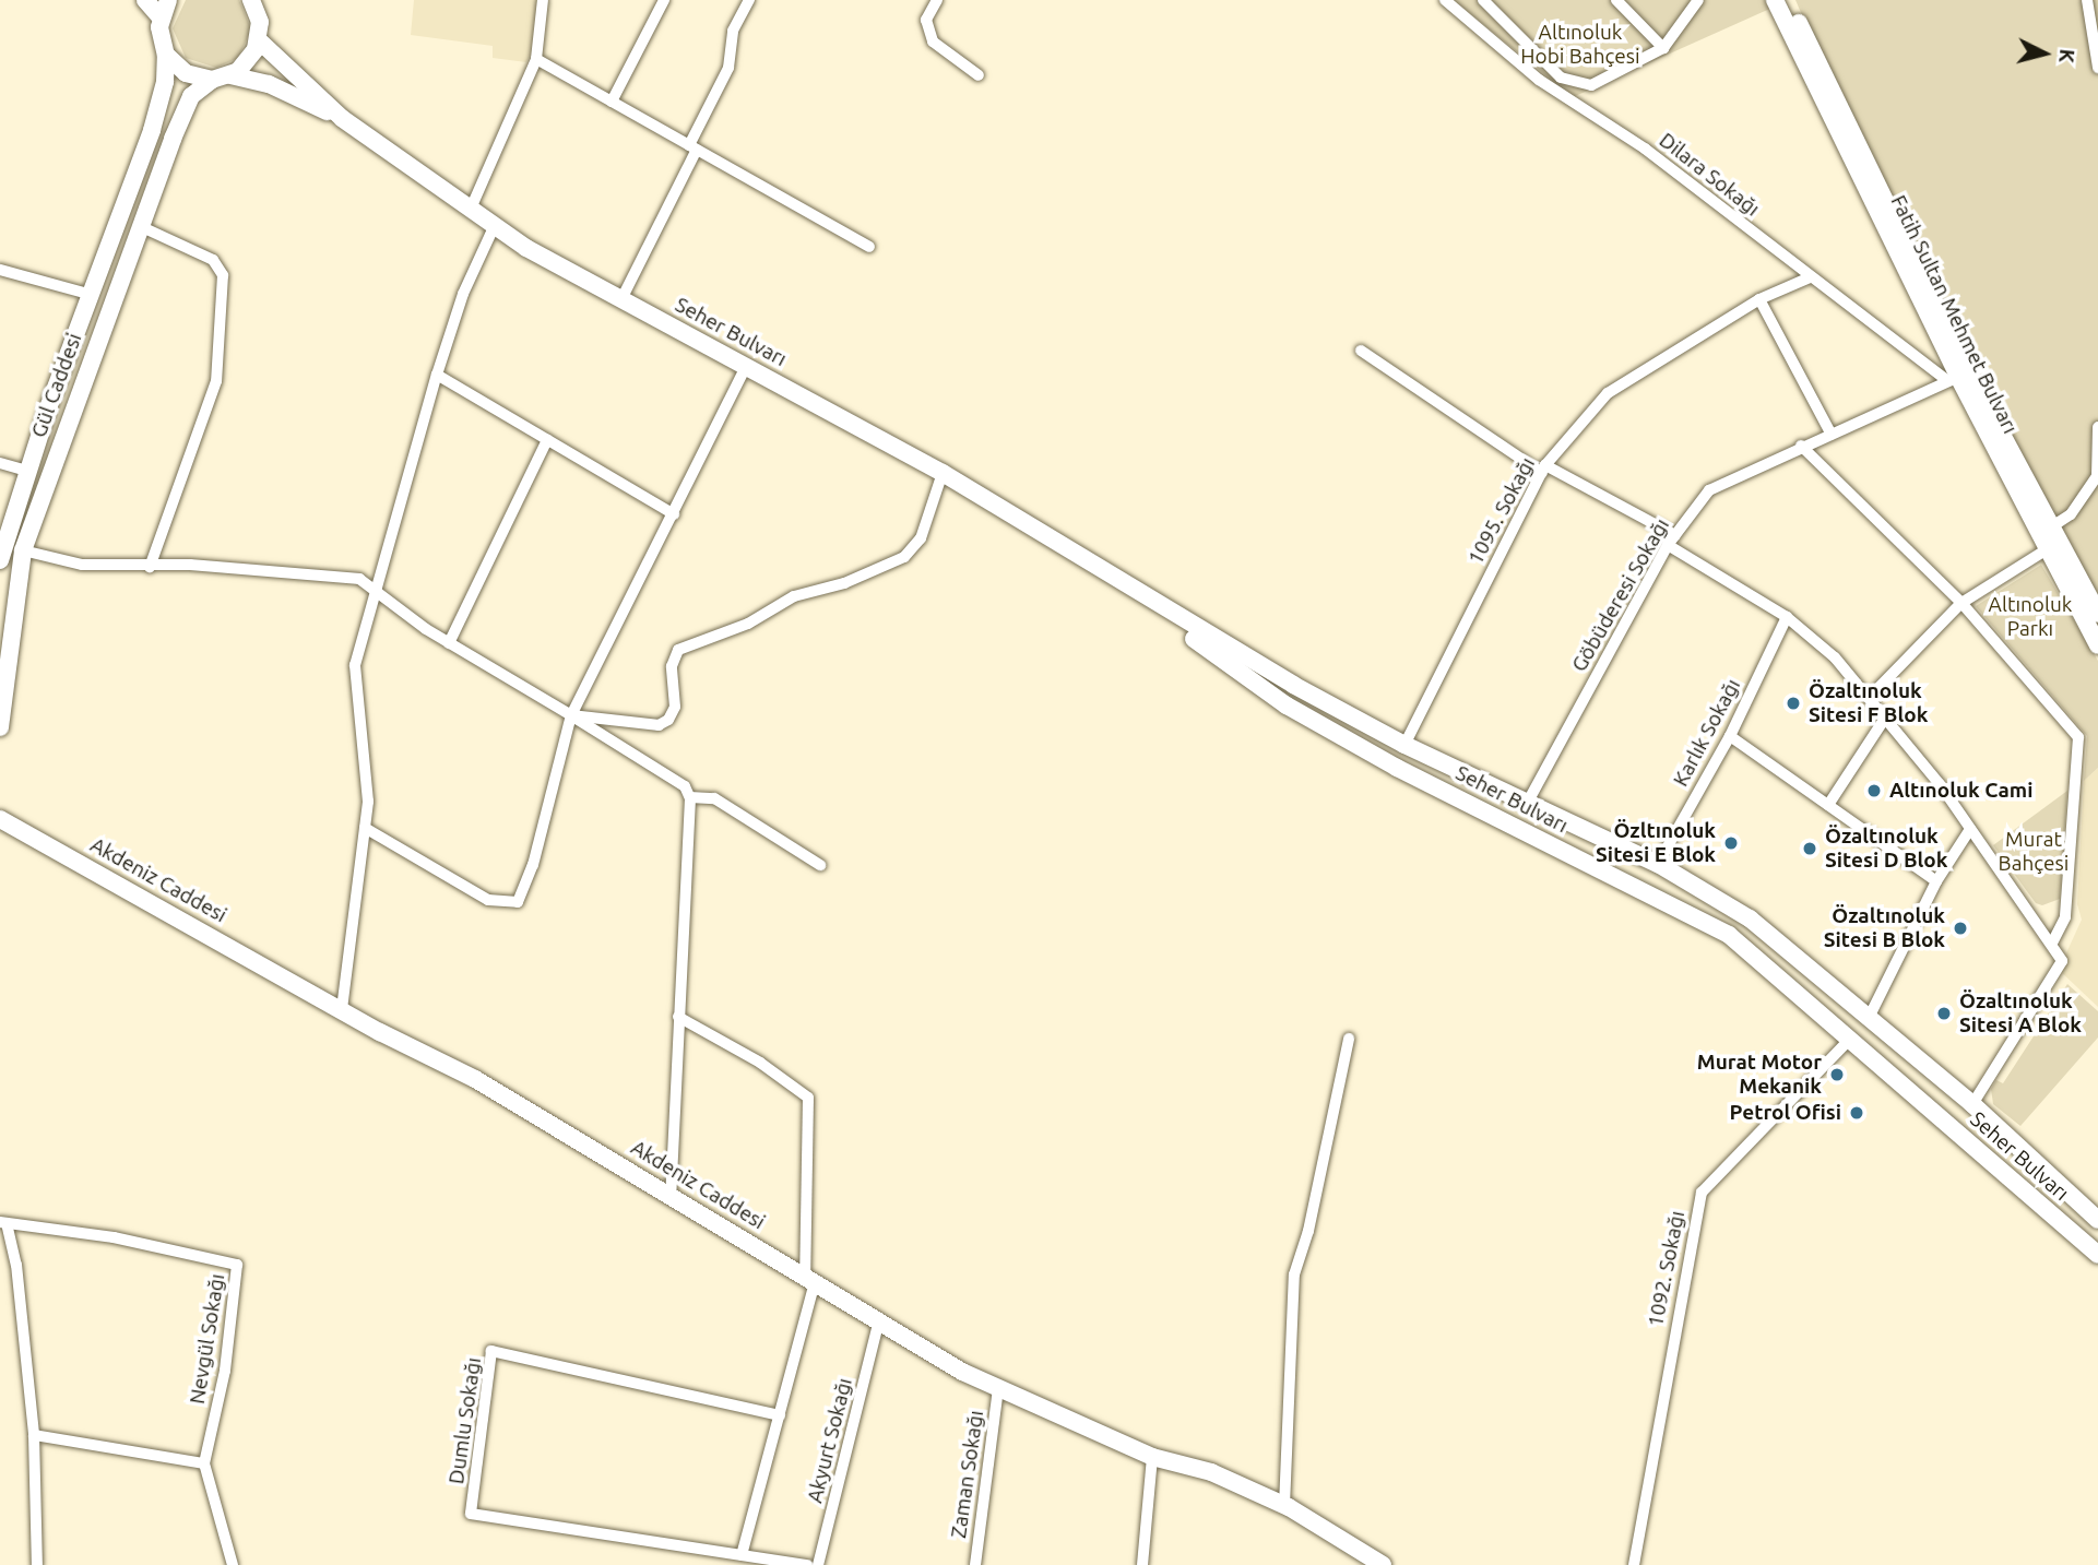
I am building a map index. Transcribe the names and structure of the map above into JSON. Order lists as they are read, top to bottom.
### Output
{
  "streets": {
    "street": [
      "Dilara Sokağı",
      "Fatih Sultan Mehmet Bulvarı",
      "Seher Bulvarı",
      "Gül Caddesi",
      "1095. Sokağı",
      "Göbüderesi Sokağı",
      "Karlık Sokağı",
      "Akdeniz Caddesi",
      "1092. Sokağı",
      "Nevgül Sokağı",
      "Dumlu Sokağı",
      "Akyurt Sokağı",
      "Zaman Sokağı"
    ]
  },
  "crossings": [
    ["Dilara Sokağı", "Fatih Sultan Mehmet Bulvarı"],
    ["Dilara Sokağı", "1095. Sokağı"],
    ["Dilara Sokağı", "Göbüderesi Sokağı"],
    ["Fatih Sultan Mehmet Bulvarı", "Göbüderesi Sokağı"],
    ["Seher Bulvarı", "1095. Sokağı"],
    ["Seher Bulvarı", "Göbüderesi Sokağı"],
    ["Seher Bulvarı", "Karlık Sokağı"],
    ["Seher Bulvarı", "1092. Sokağı"],
    ["Akdeniz Caddesi", "Akyurt Sokağı"],
    ["Akdeniz Caddesi", "Zaman Sokağı"]
  ],
  "parks": ["Altınoluk Hobi Bahçesi", "Altınoluk Parkı", "Murat Bahçesi"],
  "places": [
    "Özaltınoluk Sitesi F Blok",
    "Altınoluk Cami",
    "Özltınoluk Sitesi E Blok",
    "Özaltınoluk Sitesi D Blok",
    "Özaltınoluk Sitesi B Blok",
    "Özaltınoluk Sitesi A Blok",
    "Murat Motor Mekanik",
    "Petrol Ofisi"
  ],
  "north": "right"
}
